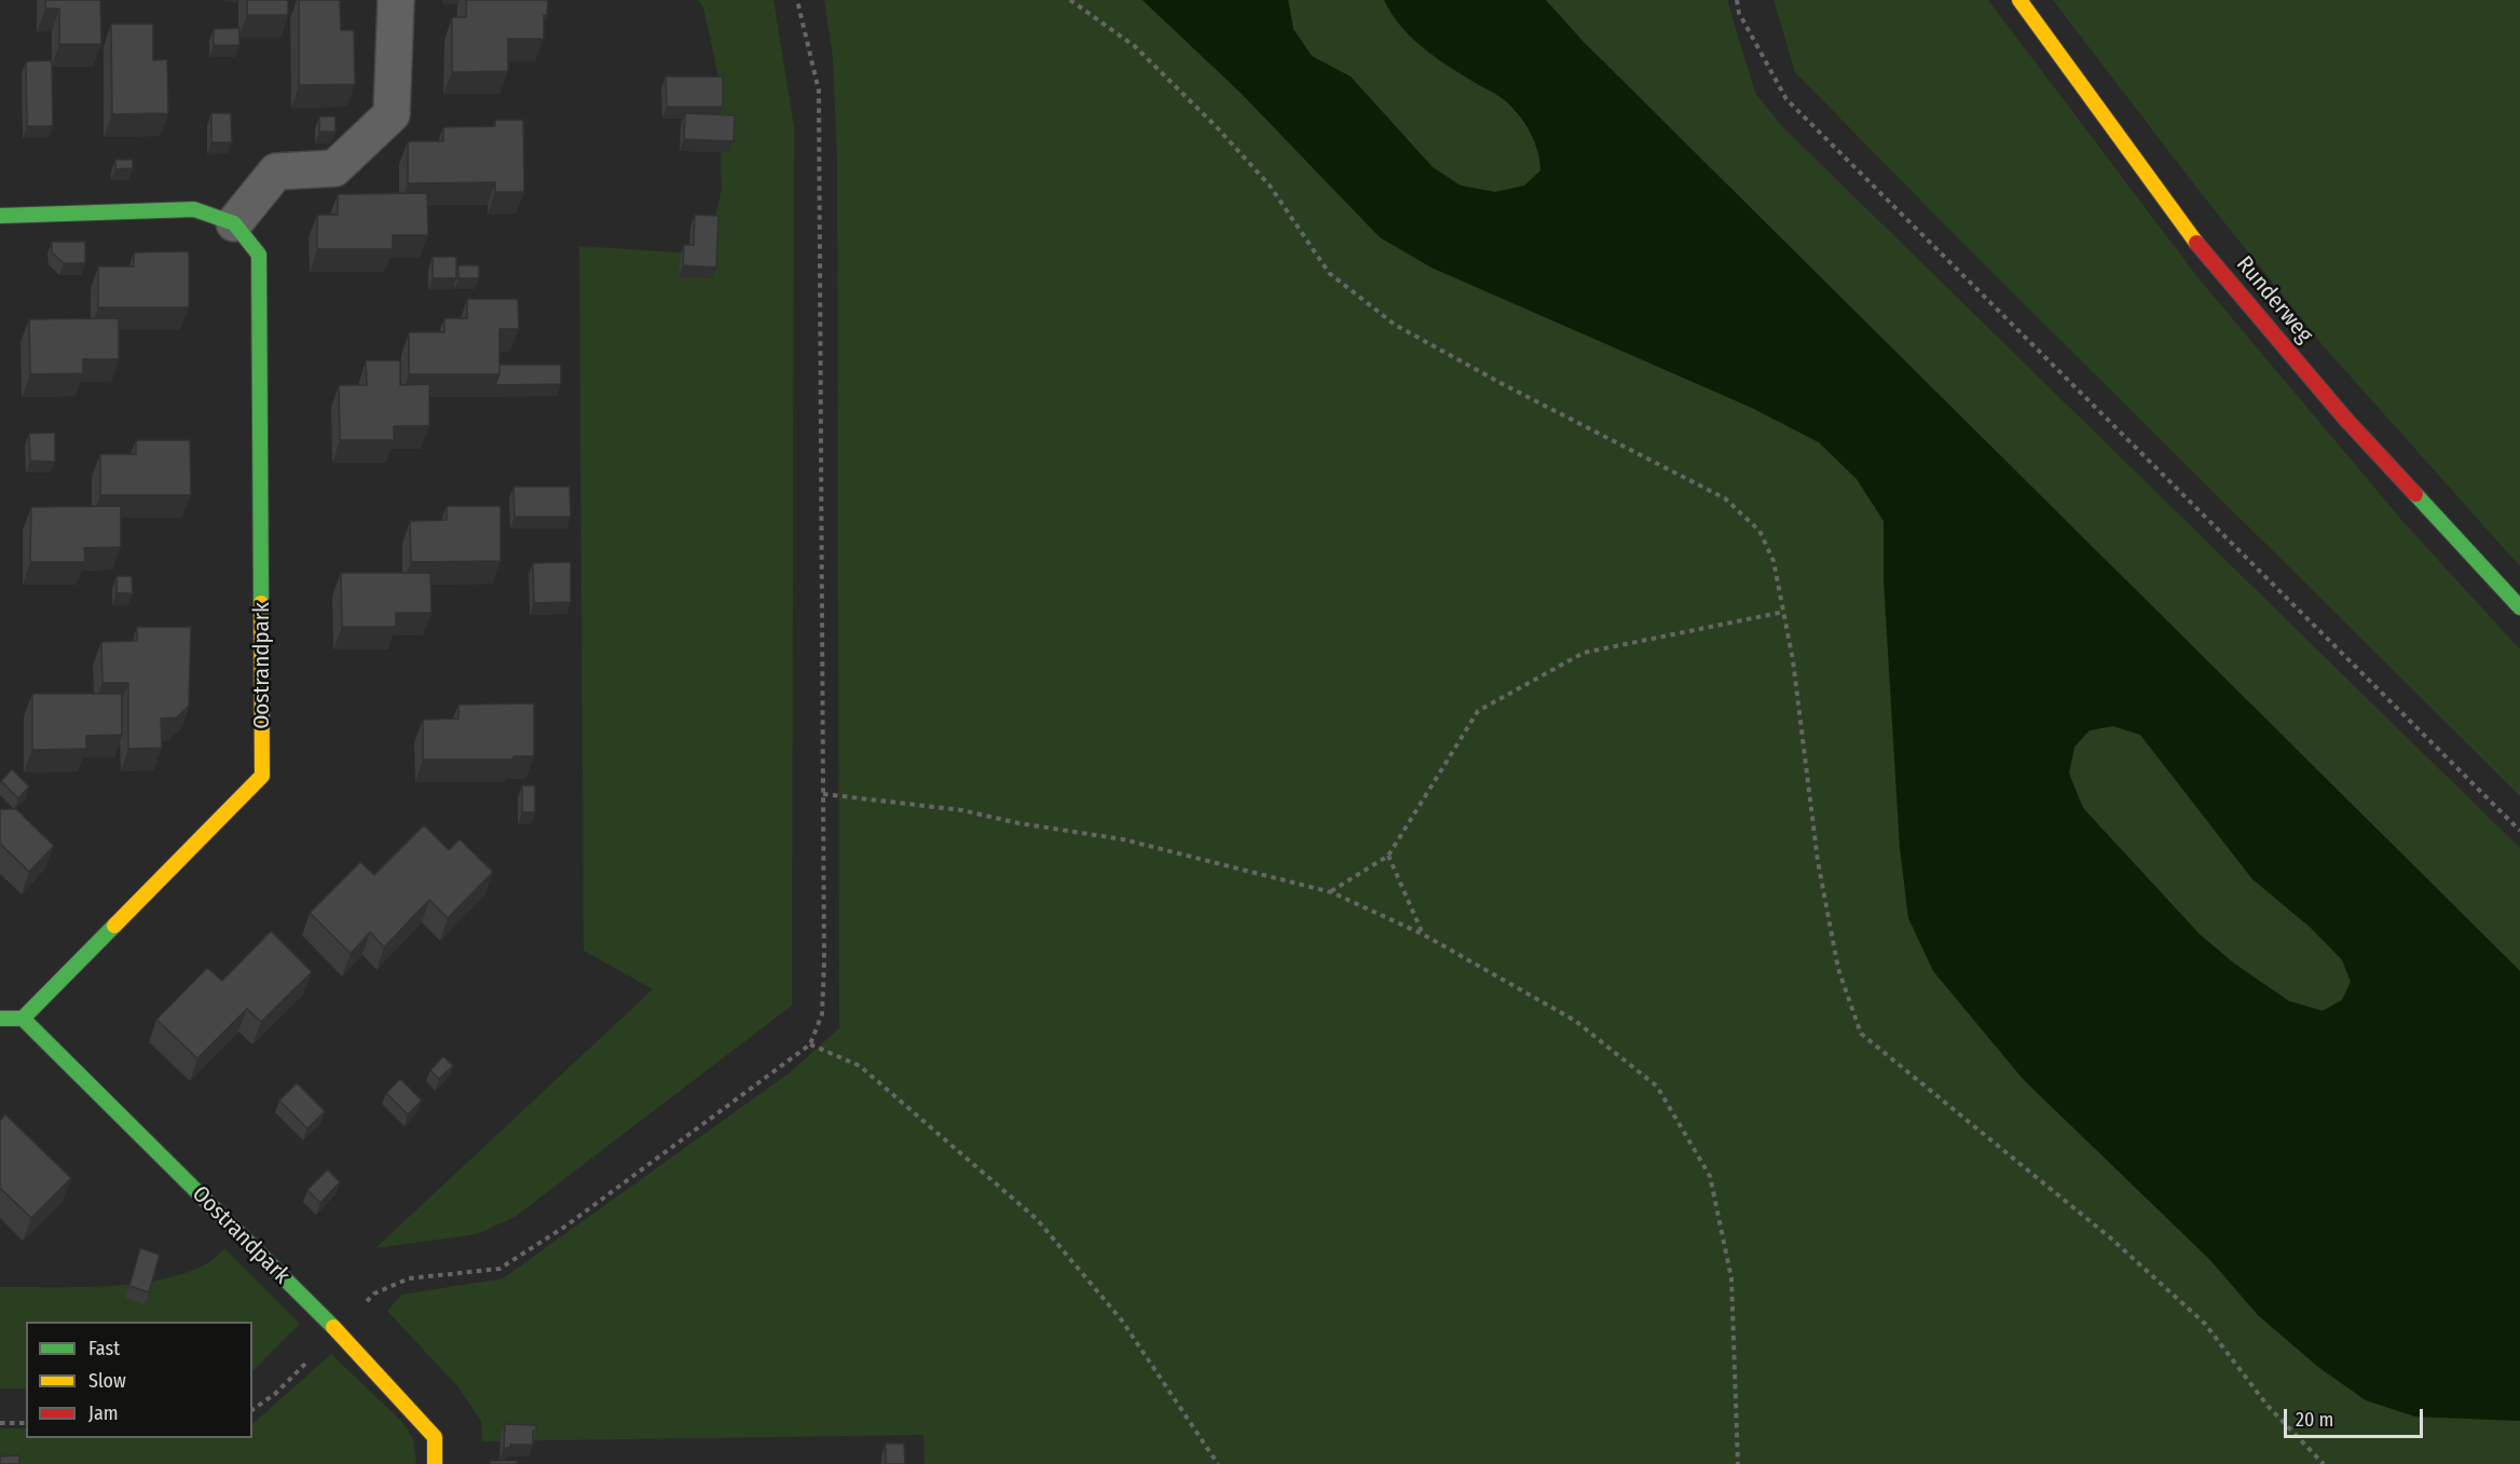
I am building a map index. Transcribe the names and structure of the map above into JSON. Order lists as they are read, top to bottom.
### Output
{
  "streets": {
    "street": ["Runderweg", "Oostrandpark"]
  },
  "legend": ["Fast", "Slow", "Jam"],
  "scale_bar": "20 m"
}
